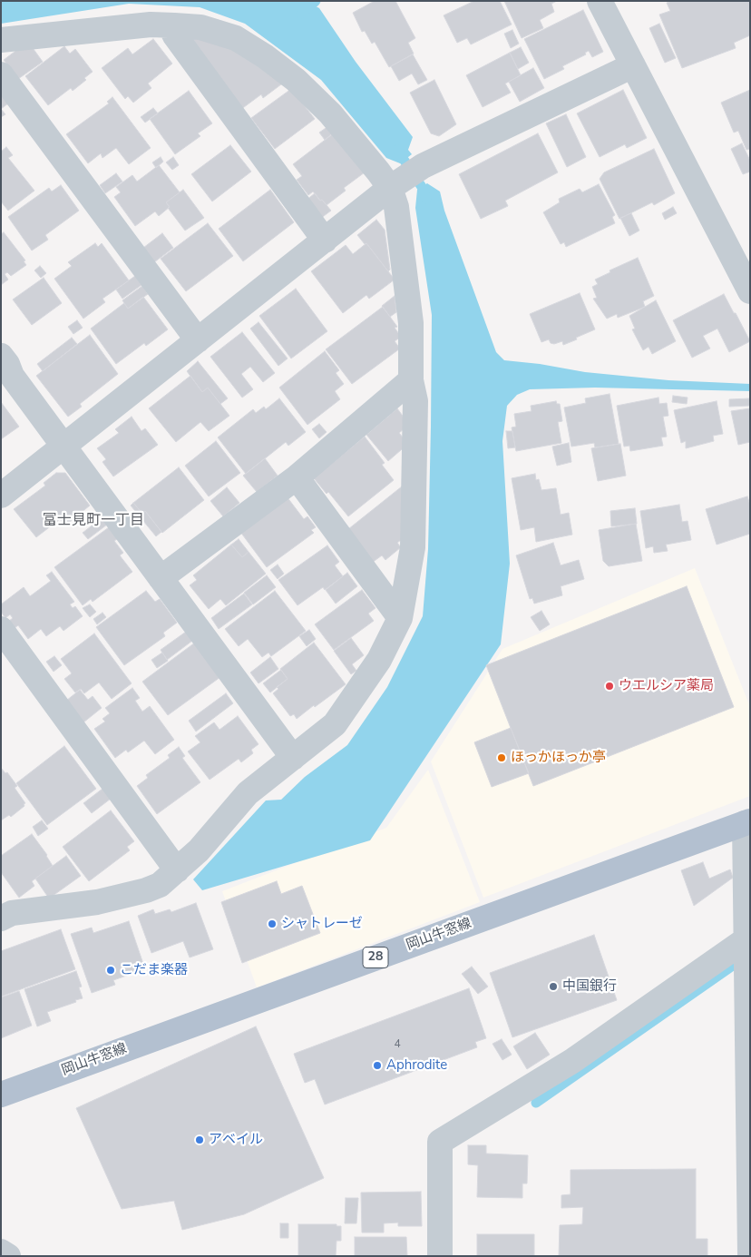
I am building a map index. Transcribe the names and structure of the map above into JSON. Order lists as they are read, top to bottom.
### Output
{
  "streets": {
    "main road": ["岡山牛窓線", "28"]
  },
  "districts": ["富士見町一丁目"],
  "places": [
    "ウエルシア薬局",
    "ほっかほっか亭",
    "シャトレーゼ",
    "こだま楽器",
    "中国銀行",
    "Aphrodite",
    "アベイル"
  ],
  "house_numbers": ["4"]
}
